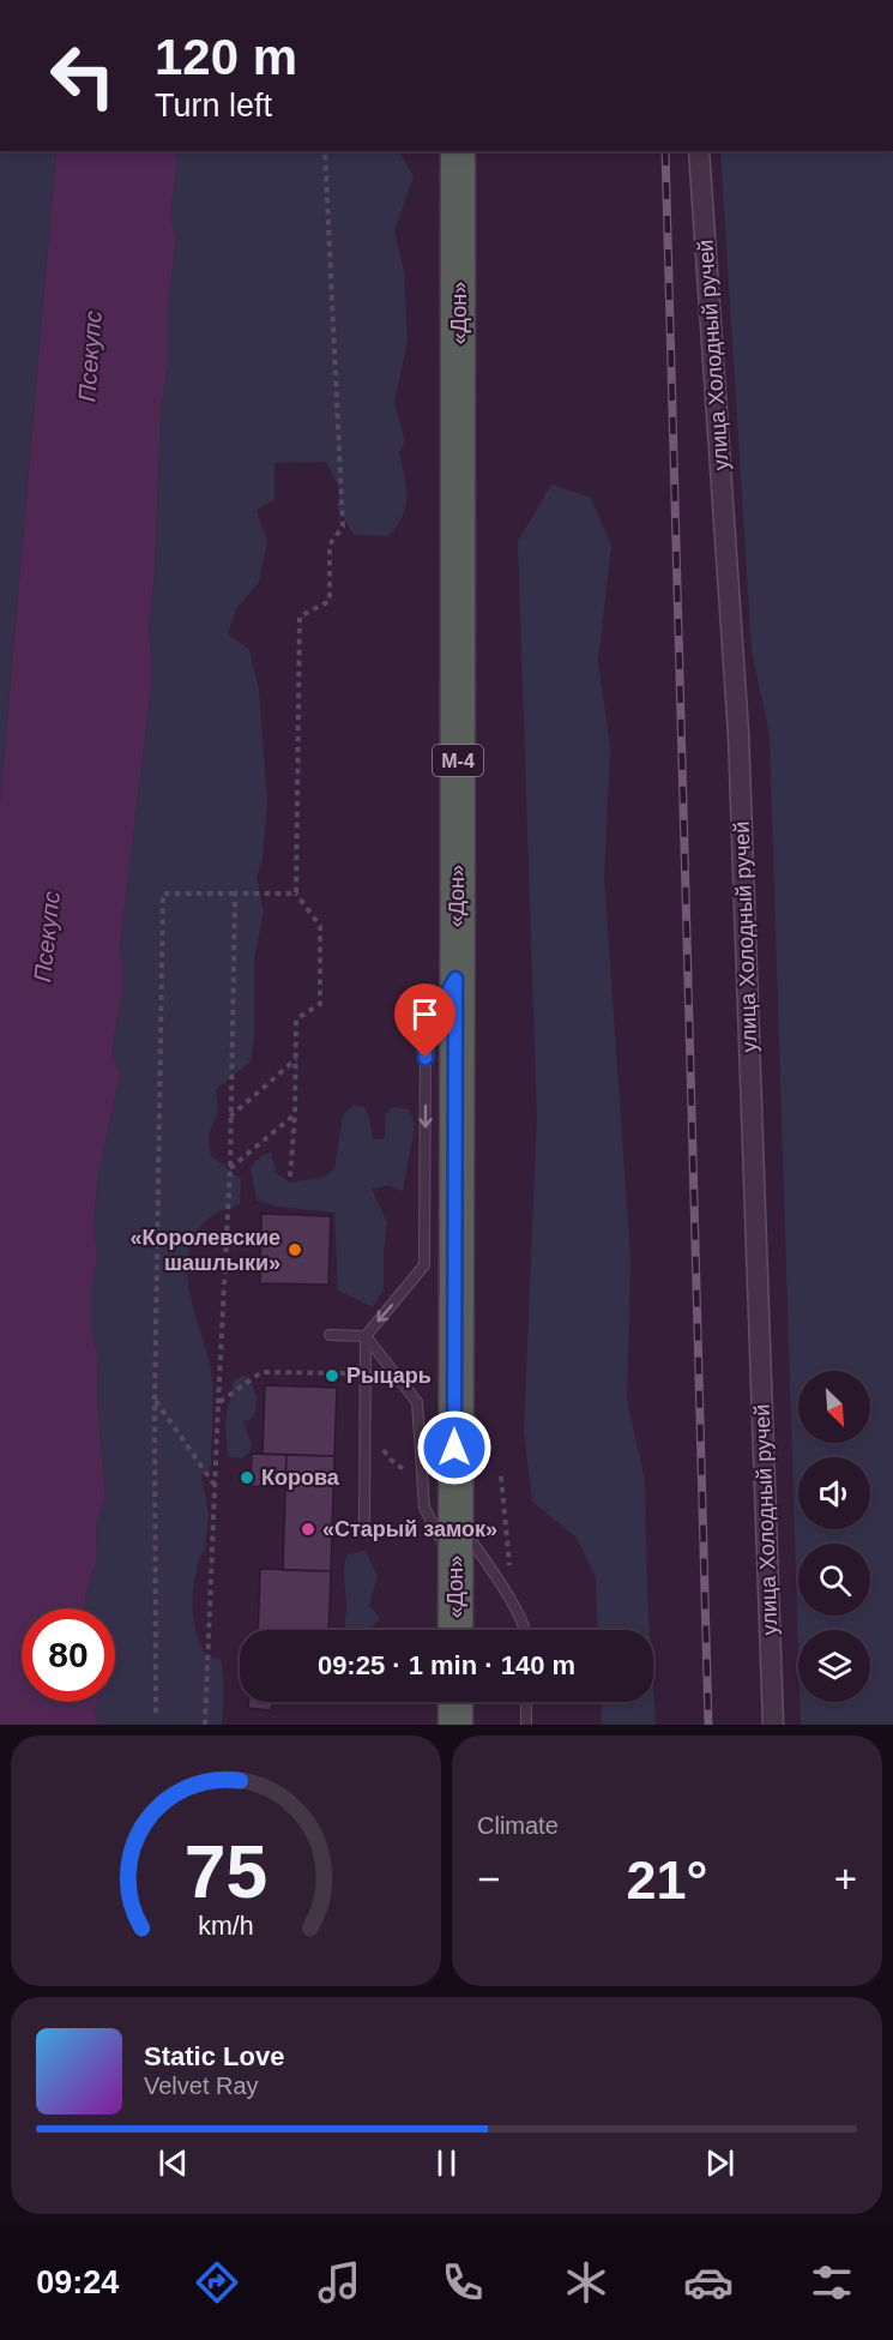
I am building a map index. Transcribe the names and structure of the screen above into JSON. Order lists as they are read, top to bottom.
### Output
{
  "streets": {
    "highway": ["«Дон»", "М-4"],
    "street": ["улица Холодный ручей"]
  },
  "water": ["Псекупс"],
  "places": [
    "«Королевские шашлыки»",
    "Рыцарь",
    "Корова",
    "«Старый замок»"
  ],
  "north": "bottom right",
  "page": {
    "turn": ["120 m", "Turn left"],
    "limit": "80",
    "trip": "09:25 · 1 min · 140 m",
    "tile": "Climate",
    "heat": ["−", "21°", "+"],
    "song": ["Static Love", "Velvet Ray"],
    "tabs": "09:24",
    "gauge": ["75", "km/h"]
  }
}
